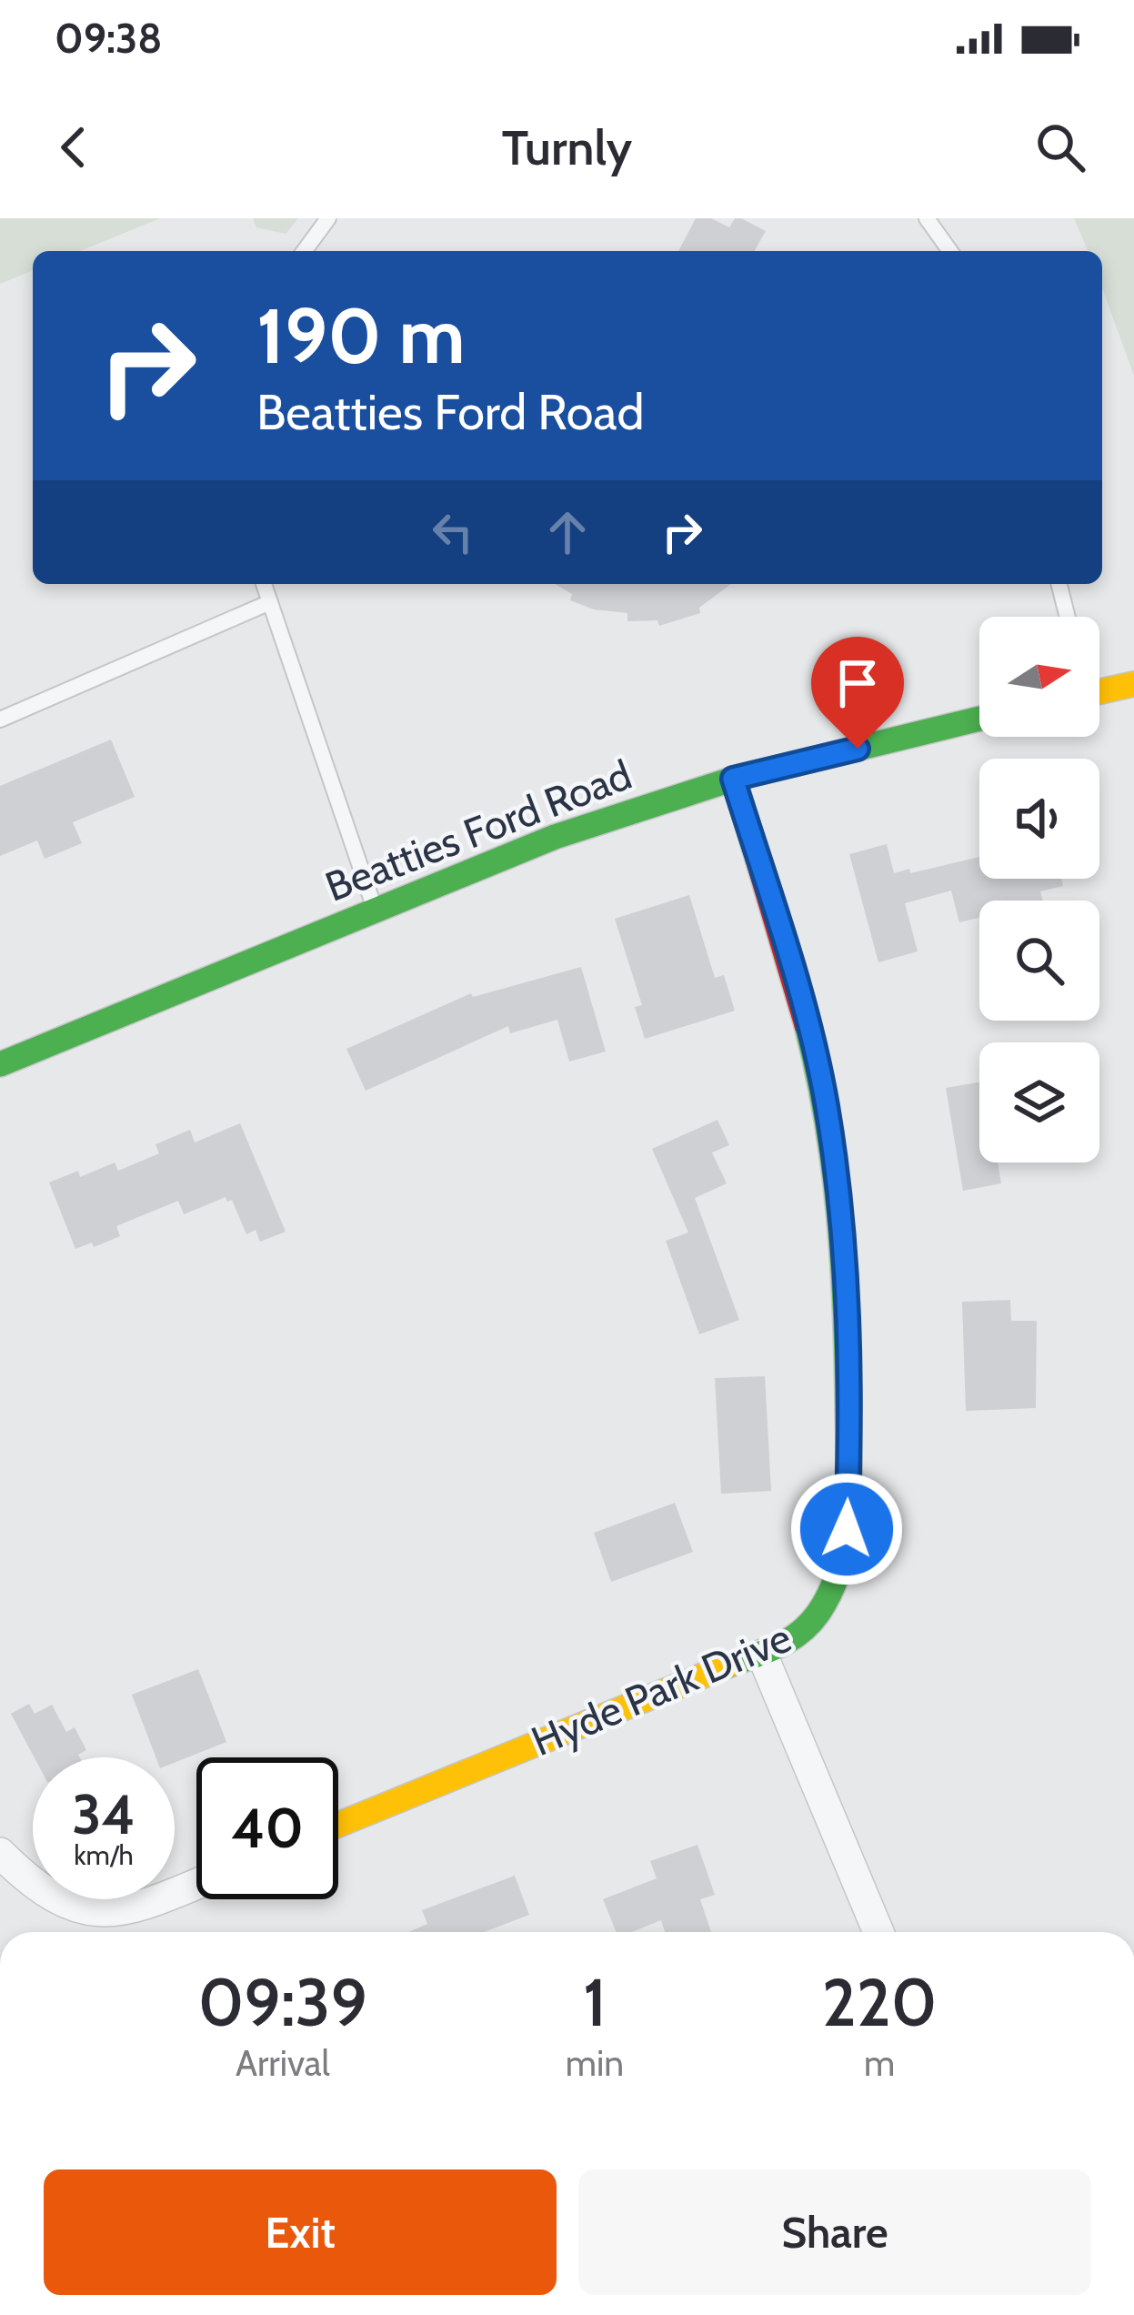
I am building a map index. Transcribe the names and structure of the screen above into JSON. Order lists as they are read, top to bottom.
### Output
{
  "streets": {
    "street": ["Beatties Ford Road", "Hyde Park Drive"]
  },
  "crossings": [
    ["Beatties Ford Road", "Hyde Park Drive"]
  ],
  "north": "right",
  "page": {
    "status": "09:38",
    "header": "Turnly",
    "turn": ["190 m", "Beatties Ford Road"],
    "speed": "34 km/h",
    "limit": "40",
    "eta": [
      "09:39",
      "Arrival",
      "1",
      "min",
      "220",
      "m"
    ],
    "buttons": ["Exit", "Share"]
  }
}
